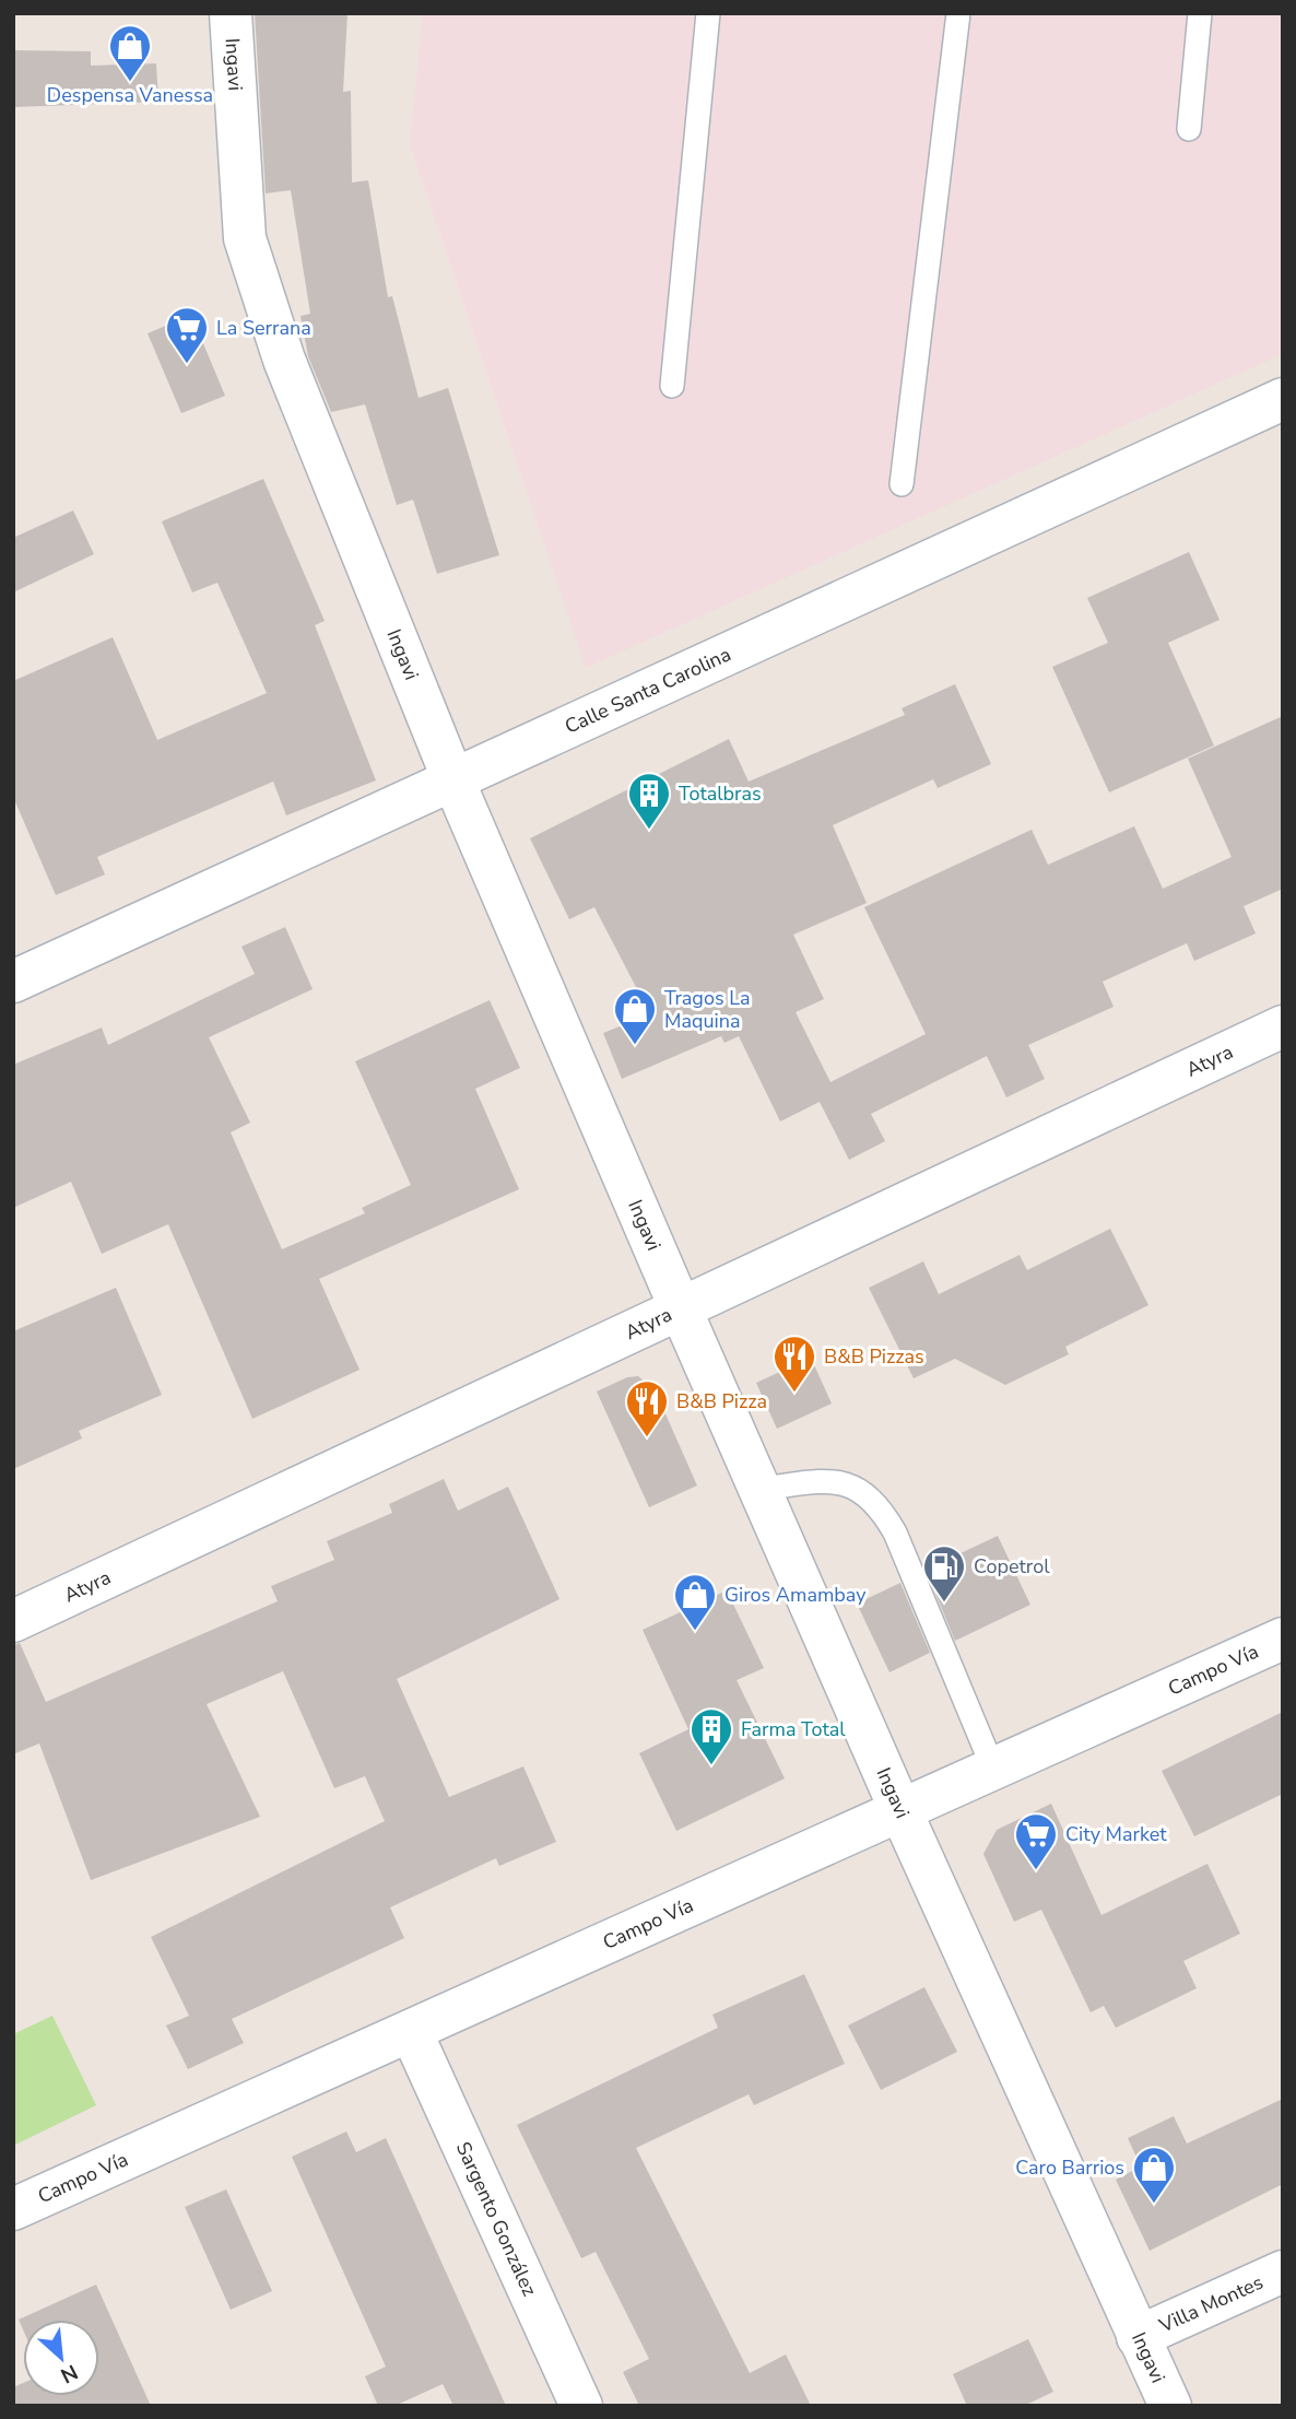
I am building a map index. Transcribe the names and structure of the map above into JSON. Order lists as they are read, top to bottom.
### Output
{
  "streets": {
    "street": [
      "Ingavi",
      "Calle Santa Carolina",
      "Atyra",
      "Campo Vía",
      "Sargento González",
      "Villa Montes"
    ]
  },
  "crossings": [
    ["Ingavi", "Calle Santa Carolina"],
    ["Ingavi", "Atyra"],
    ["Ingavi", "Campo Vía"],
    ["Ingavi", "Villa Montes"],
    ["Campo Vía", "Sargento González"]
  ],
  "places": {
    "shop": [
      "Despensa Vanessa",
      "Tragos La Maquina",
      "Giros Amambay",
      "Caro Barrios"
    ],
    "supermarket": ["La Serrana", "City Market"],
    "building": ["Totalbras", "Farma Total"],
    "restaurant": ["B&B Pizzas", "B&B Pizza"],
    "fuel station": ["Copetrol"]
  },
  "north": "bottom right"
}
